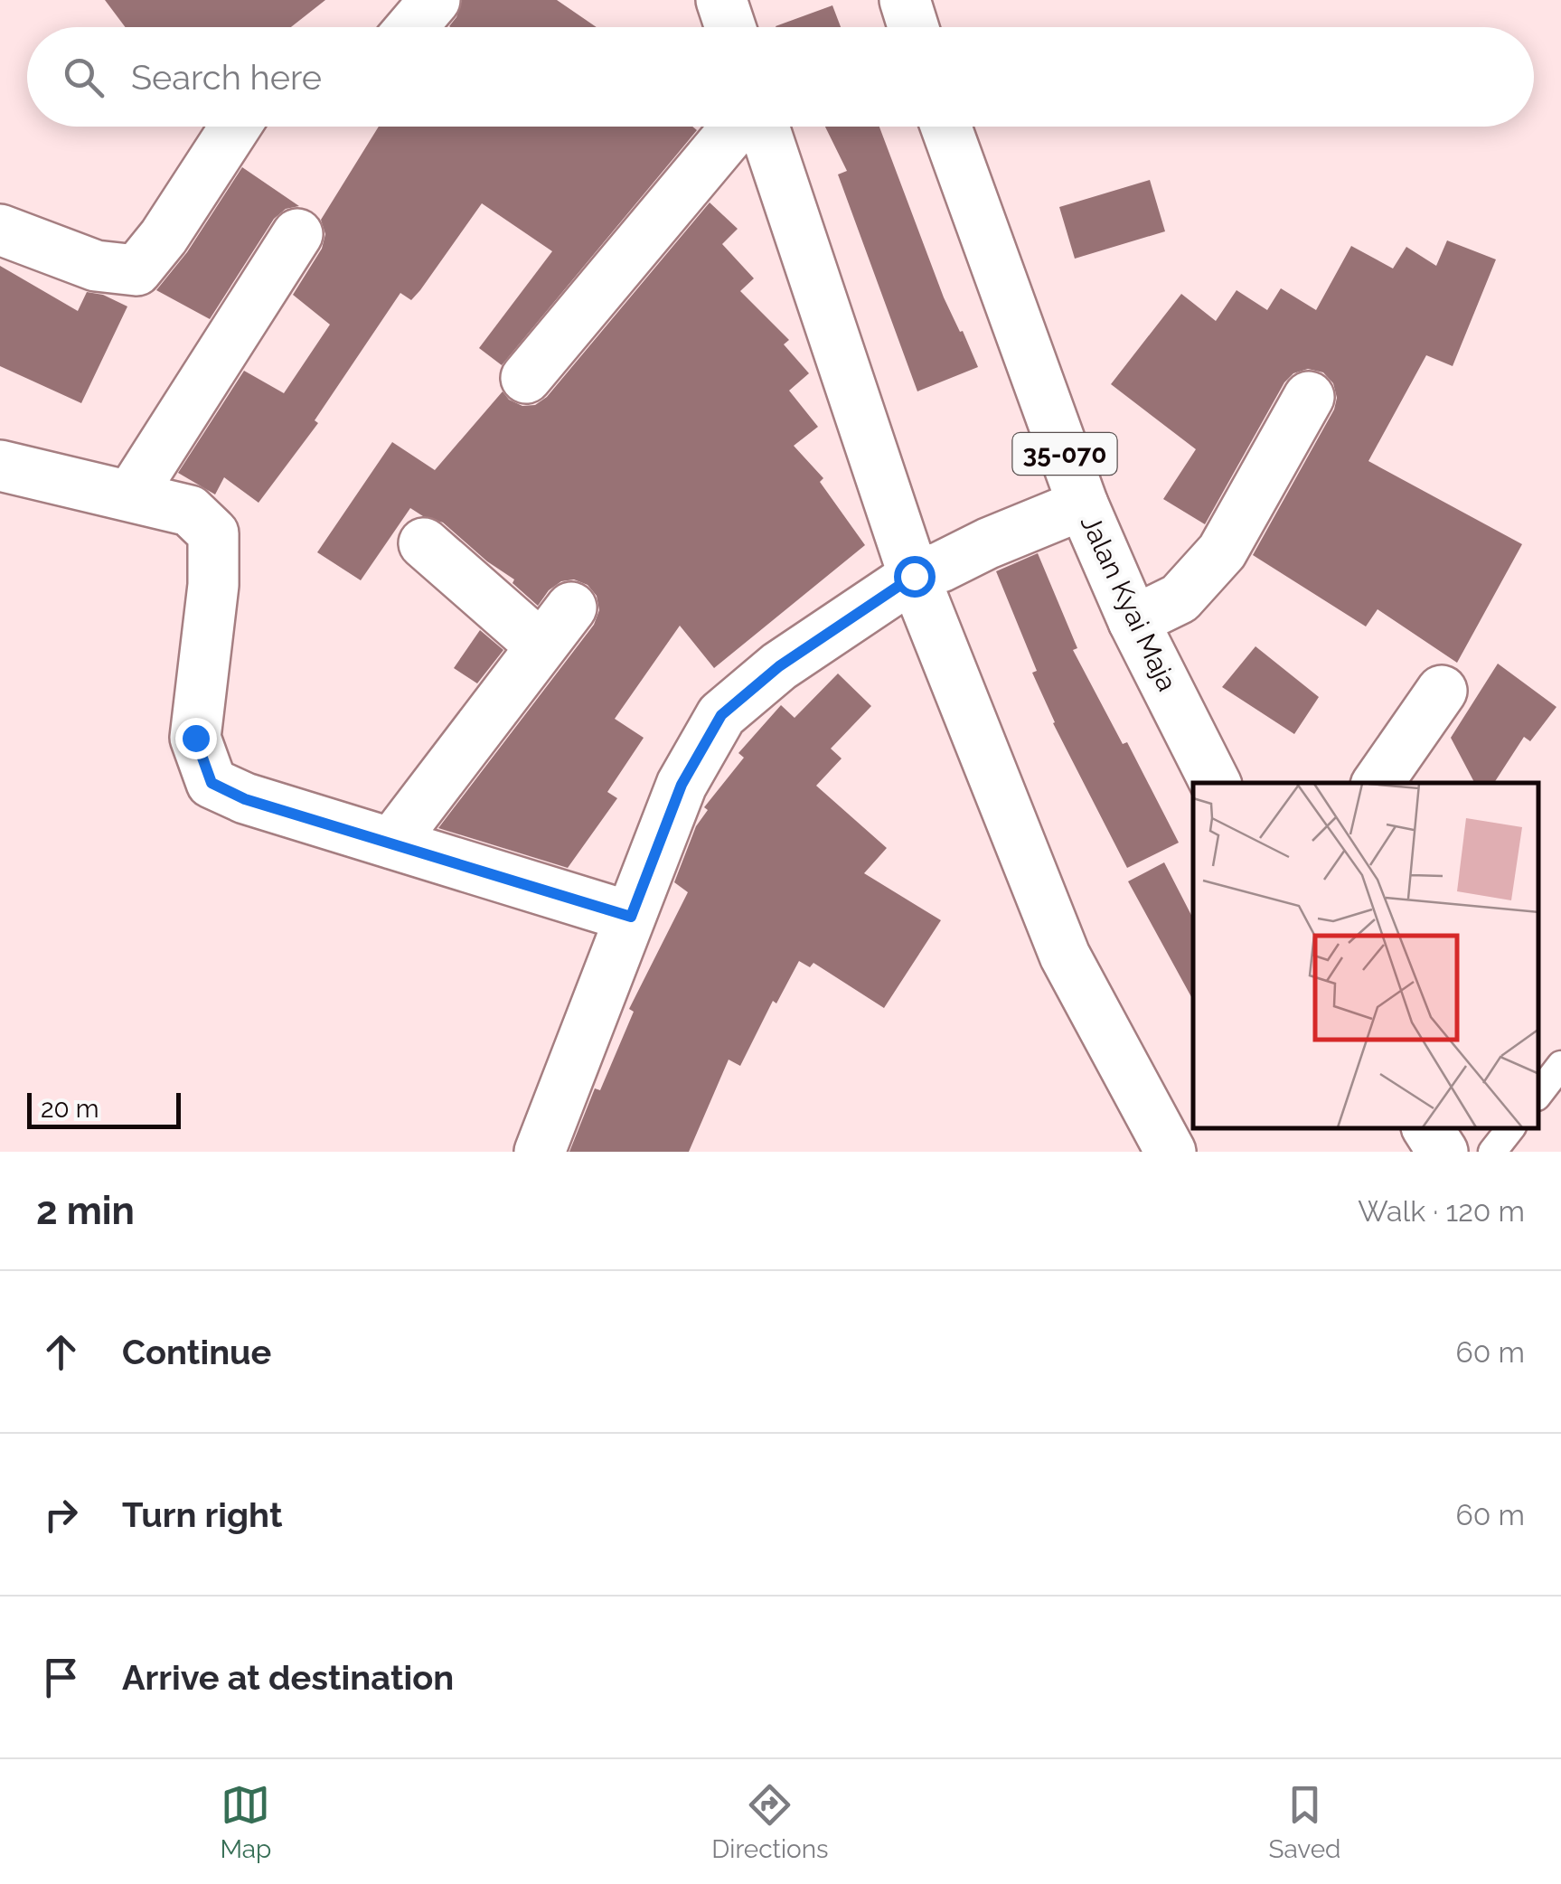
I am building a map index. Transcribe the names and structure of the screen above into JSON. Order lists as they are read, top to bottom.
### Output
{
  "streets": {
    "street": ["35-070", "Jalan Kyai Maja"]
  },
  "scale_bar": "20 m",
  "page": {
    "search": "Search here",
    "scale": "20 m",
    "heading": ["2 min", "Walk · 120 m"],
    "list": [
      ["Continue", "60 m"],
      ["Turn right", "60 m"],
      "Arrive at destination"
    ],
    "nav": ["Map", "Directions", "Saved"]
  }
}
